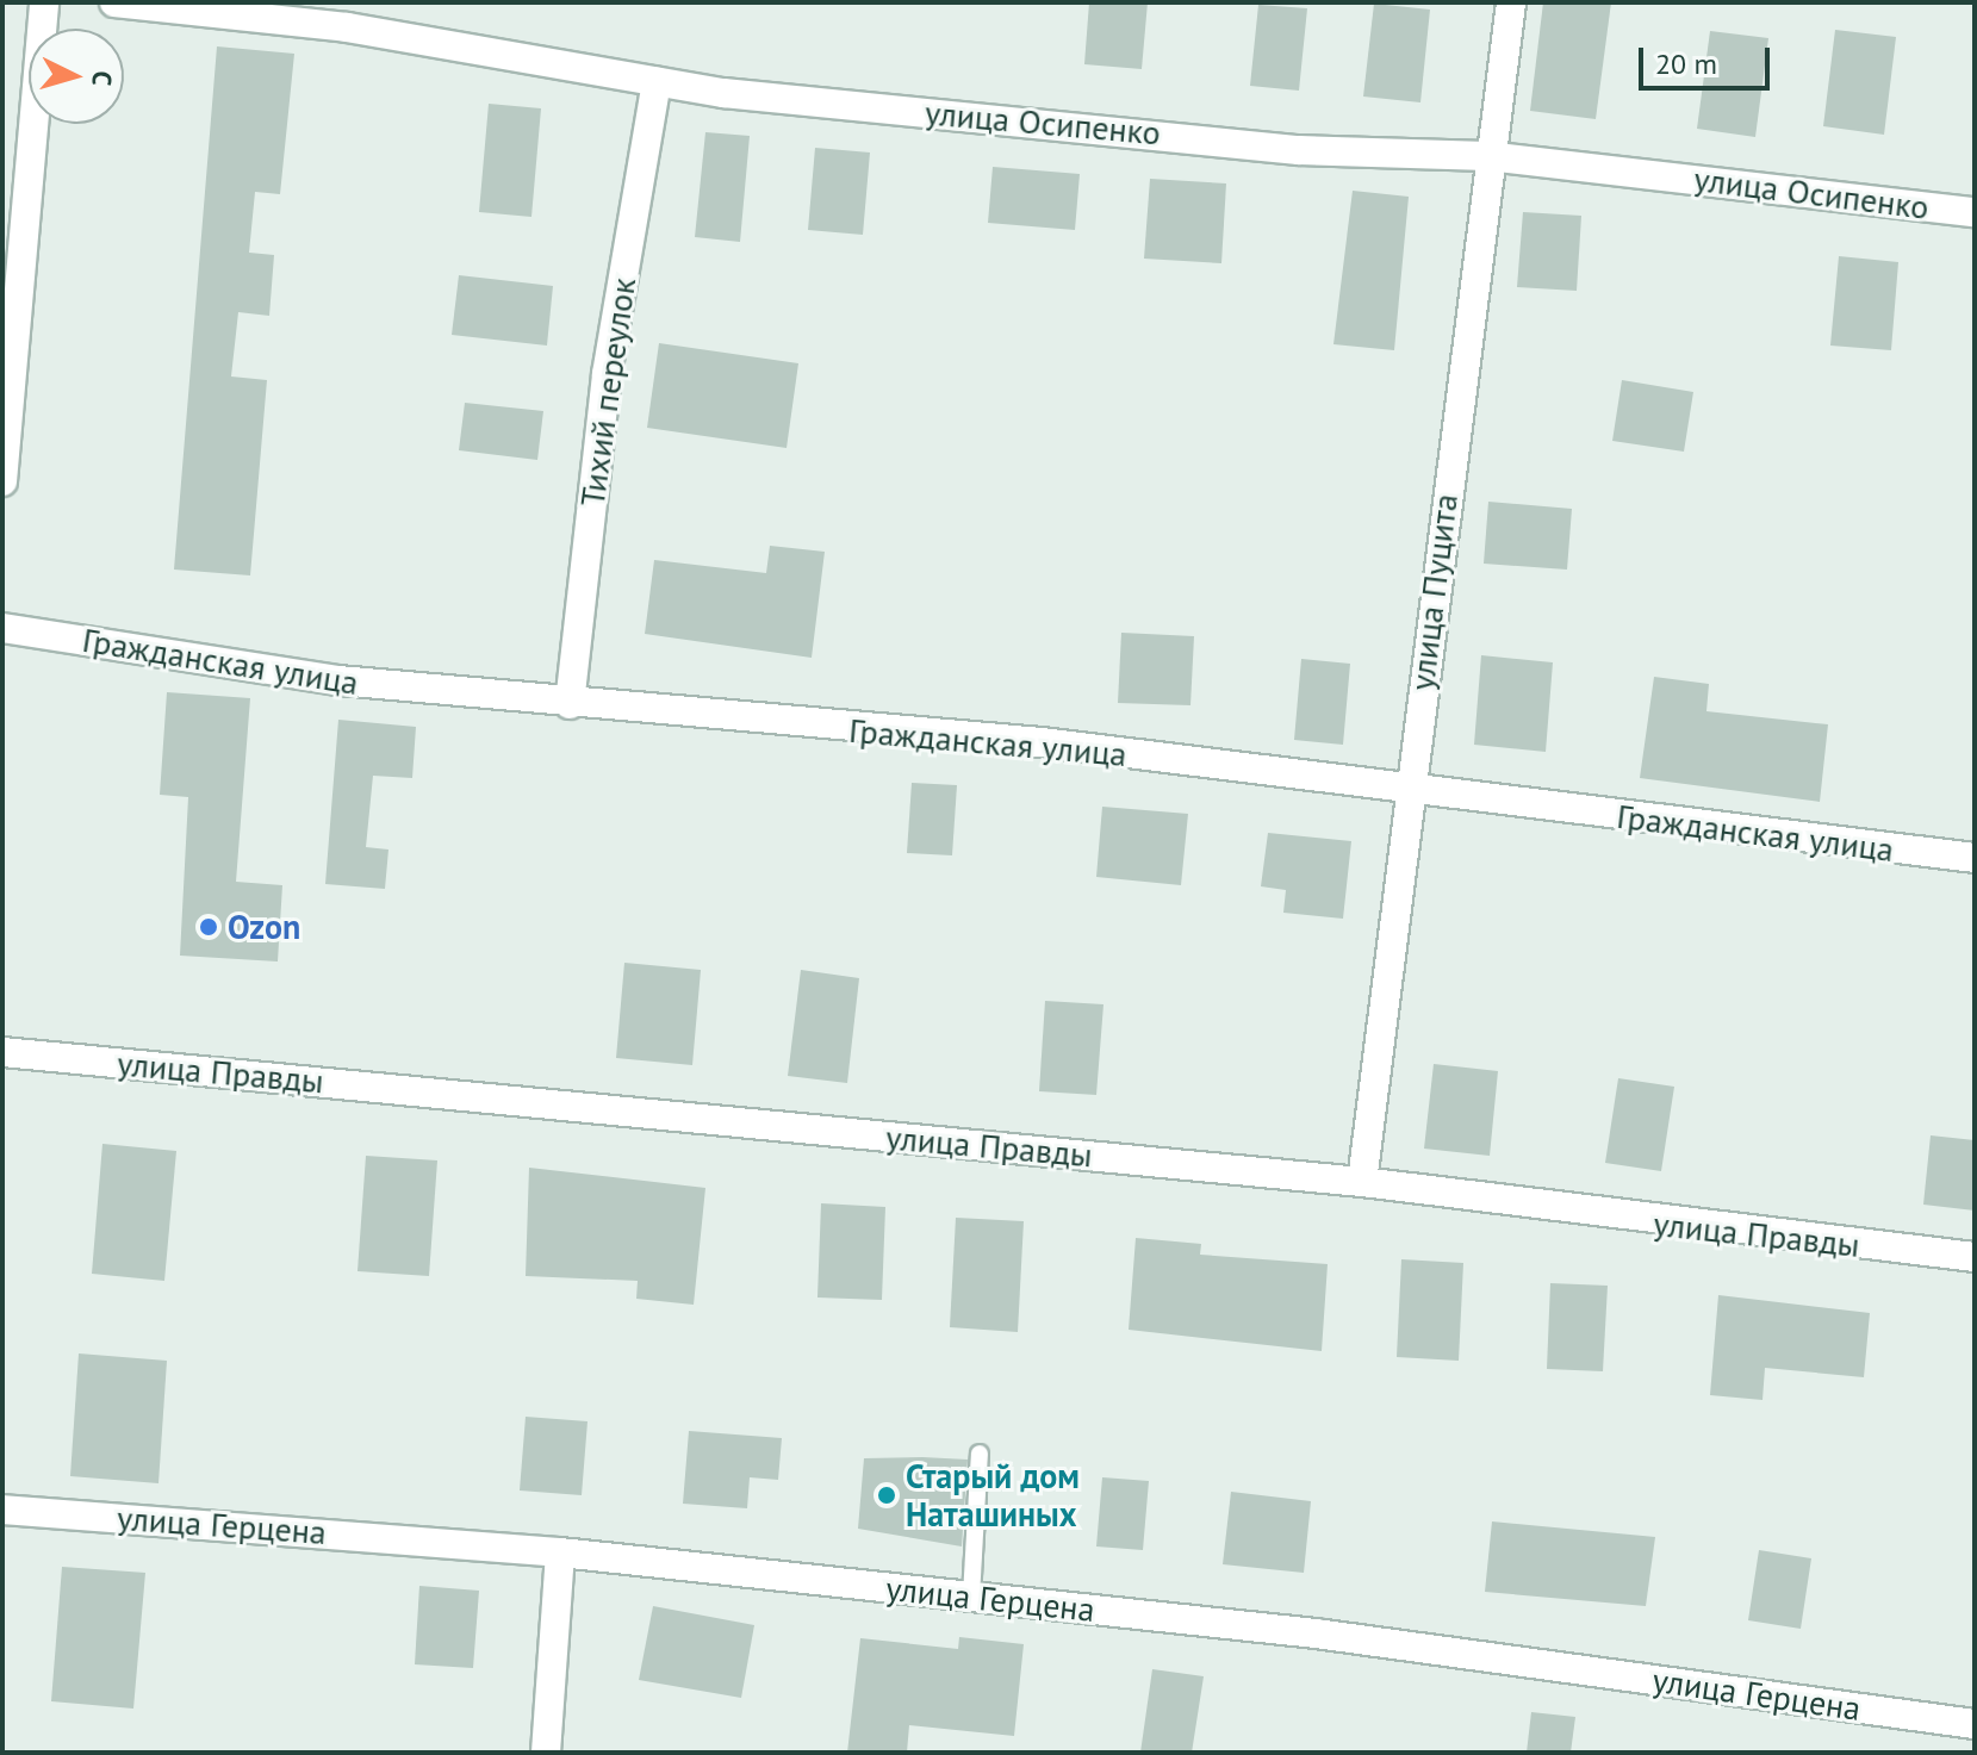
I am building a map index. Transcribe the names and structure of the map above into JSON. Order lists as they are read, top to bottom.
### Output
{
  "streets": {
    "street": [
      "улица Осипенко",
      "Тихий переулок",
      "улица Пуцита",
      "Гражданская улица",
      "улица Правды",
      "улица Герцена"
    ]
  },
  "crossings": [
    ["улица Осипенко", "Тихий переулок"],
    ["улица Осипенко", "улица Пуцита"],
    ["Тихий переулок", "Гражданская улица"],
    ["улица Пуцита", "Гражданская улица"],
    ["улица Пуцита", "улица Правды"]
  ],
  "places": ["Ozon", "Старый дом Наташиных"],
  "scale_bar": "20 m",
  "north": "right"
}
